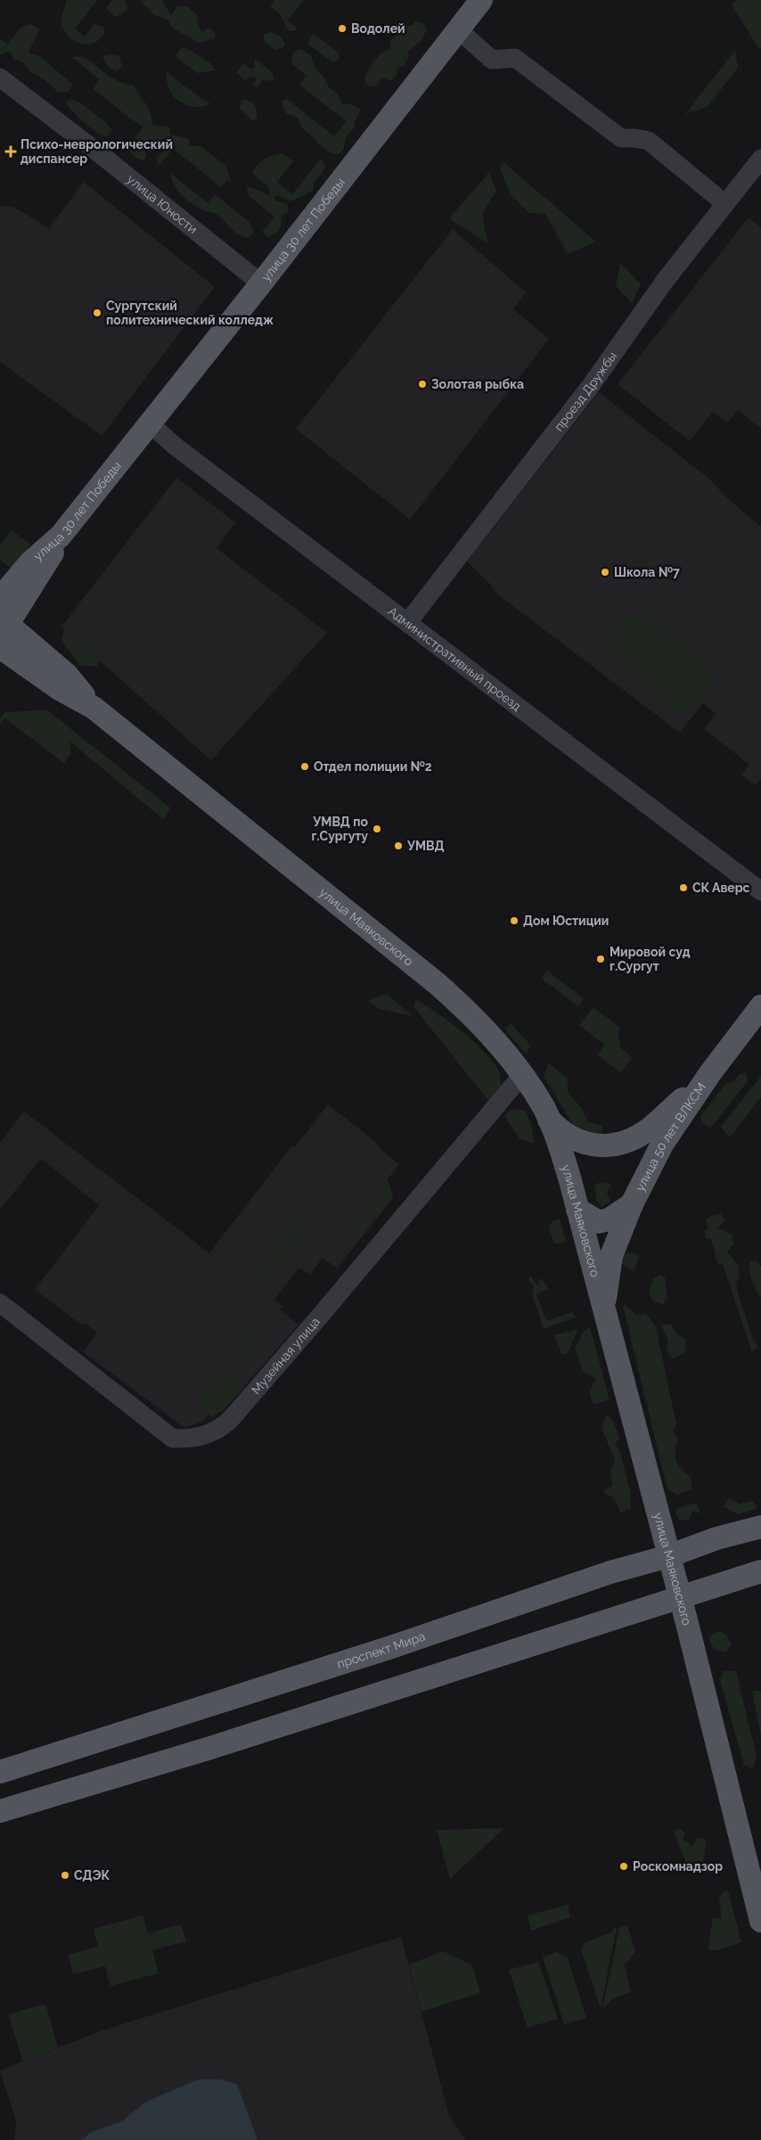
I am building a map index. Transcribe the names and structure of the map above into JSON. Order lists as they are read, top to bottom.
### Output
{
  "streets": {
    "main road": [
      "улица 30 лет Победы",
      "улица Маяковского",
      "улица 50 лет ВЛКСМ",
      "проспект Мира"
    ],
    "street": [
      "улица Юности",
      "проезд Дружбы",
      "Административный проезд",
      "Музейная улица"
    ]
  },
  "crossings": [
    ["улица Юности", "улица 30 лет Победы"],
    ["улица 30 лет Победы", "Административный проезд"],
    ["улица 30 лет Победы", "улица Маяковского"],
    ["проезд Дружбы", "Административный проезд"],
    ["улица Маяковского", "улица 50 лет ВЛКСМ"],
    ["улица Маяковского", "Музейная улица"],
    ["улица Маяковского", "проспект Мира"]
  ],
  "places": {
    "other": [
      "Водолей",
      "Сургутский политехнический колледж",
      "Золотая рыбка",
      "Школа №7",
      "Отдел полиции №2",
      "УМВД по г.Сургуту",
      "УМВД",
      "СК Аверс",
      "Дом Юстиции",
      "Мировой суд г.Сургут",
      "Роскомнадзор",
      "СДЭК"
    ],
    "health": ["Психо-неврологический диспансер"]
  }
}
